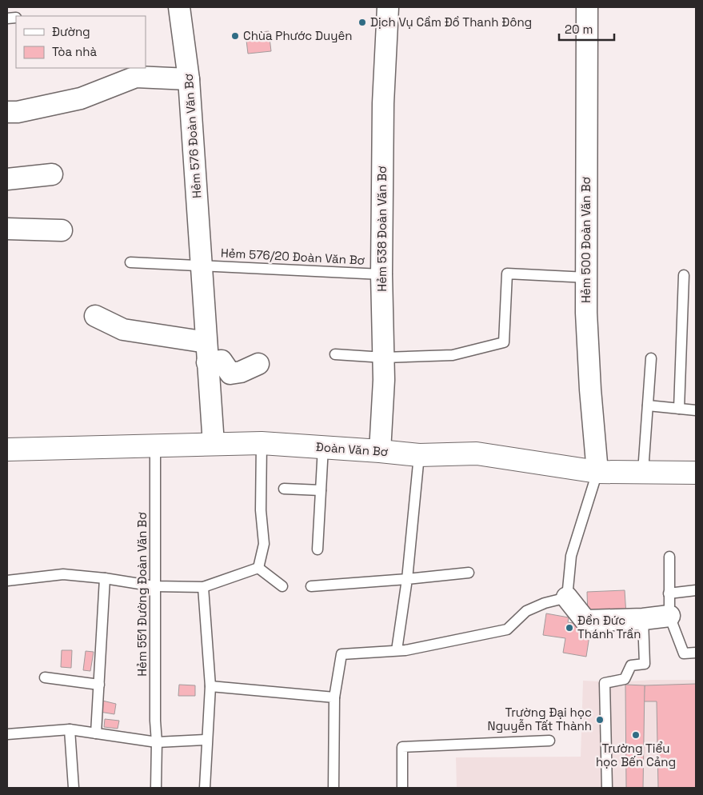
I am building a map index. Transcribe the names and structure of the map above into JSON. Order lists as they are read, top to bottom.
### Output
{
  "streets": {
    "street": [
      "Hẻm 576 Đoàn Văn Bơ",
      "Hẻm 538 Đoàn Văn Bơ",
      "Hẻm 500 Đoàn Văn Bơ",
      "Đoàn Văn Bơ"
    ],
    "lane": ["Hẻm 576/20 Đoàn Văn Bơ", "Hẻm 551 Đường Đoàn Văn Bơ"]
  },
  "crossings": [
    ["Hẻm 576 Đoàn Văn Bơ", "Hẻm 576/20 Đoàn Văn Bơ"],
    ["Hẻm 576 Đoàn Văn Bơ", "Đoàn Văn Bơ"],
    ["Hẻm 538 Đoàn Văn Bơ", "Hẻm 576/20 Đoàn Văn Bơ"],
    ["Hẻm 538 Đoàn Văn Bơ", "Đoàn Văn Bơ"],
    ["Hẻm 500 Đoàn Văn Bơ", "Đoàn Văn Bơ"],
    ["Đoàn Văn Bơ", "Hẻm 551 Đường Đoàn Văn Bơ"]
  ],
  "places": [
    "Dịch Vụ Cầm Đồ Thanh Đông",
    "Chùa Phước Duyên",
    "Đền Đức Thánh Trần",
    "Trường Đại học Nguyễn Tất Thành",
    "Trường Tiểu học Bến Cảng"
  ],
  "legend": ["Đường", "Tòa nhà"],
  "scale_bar": "20 m"
}
